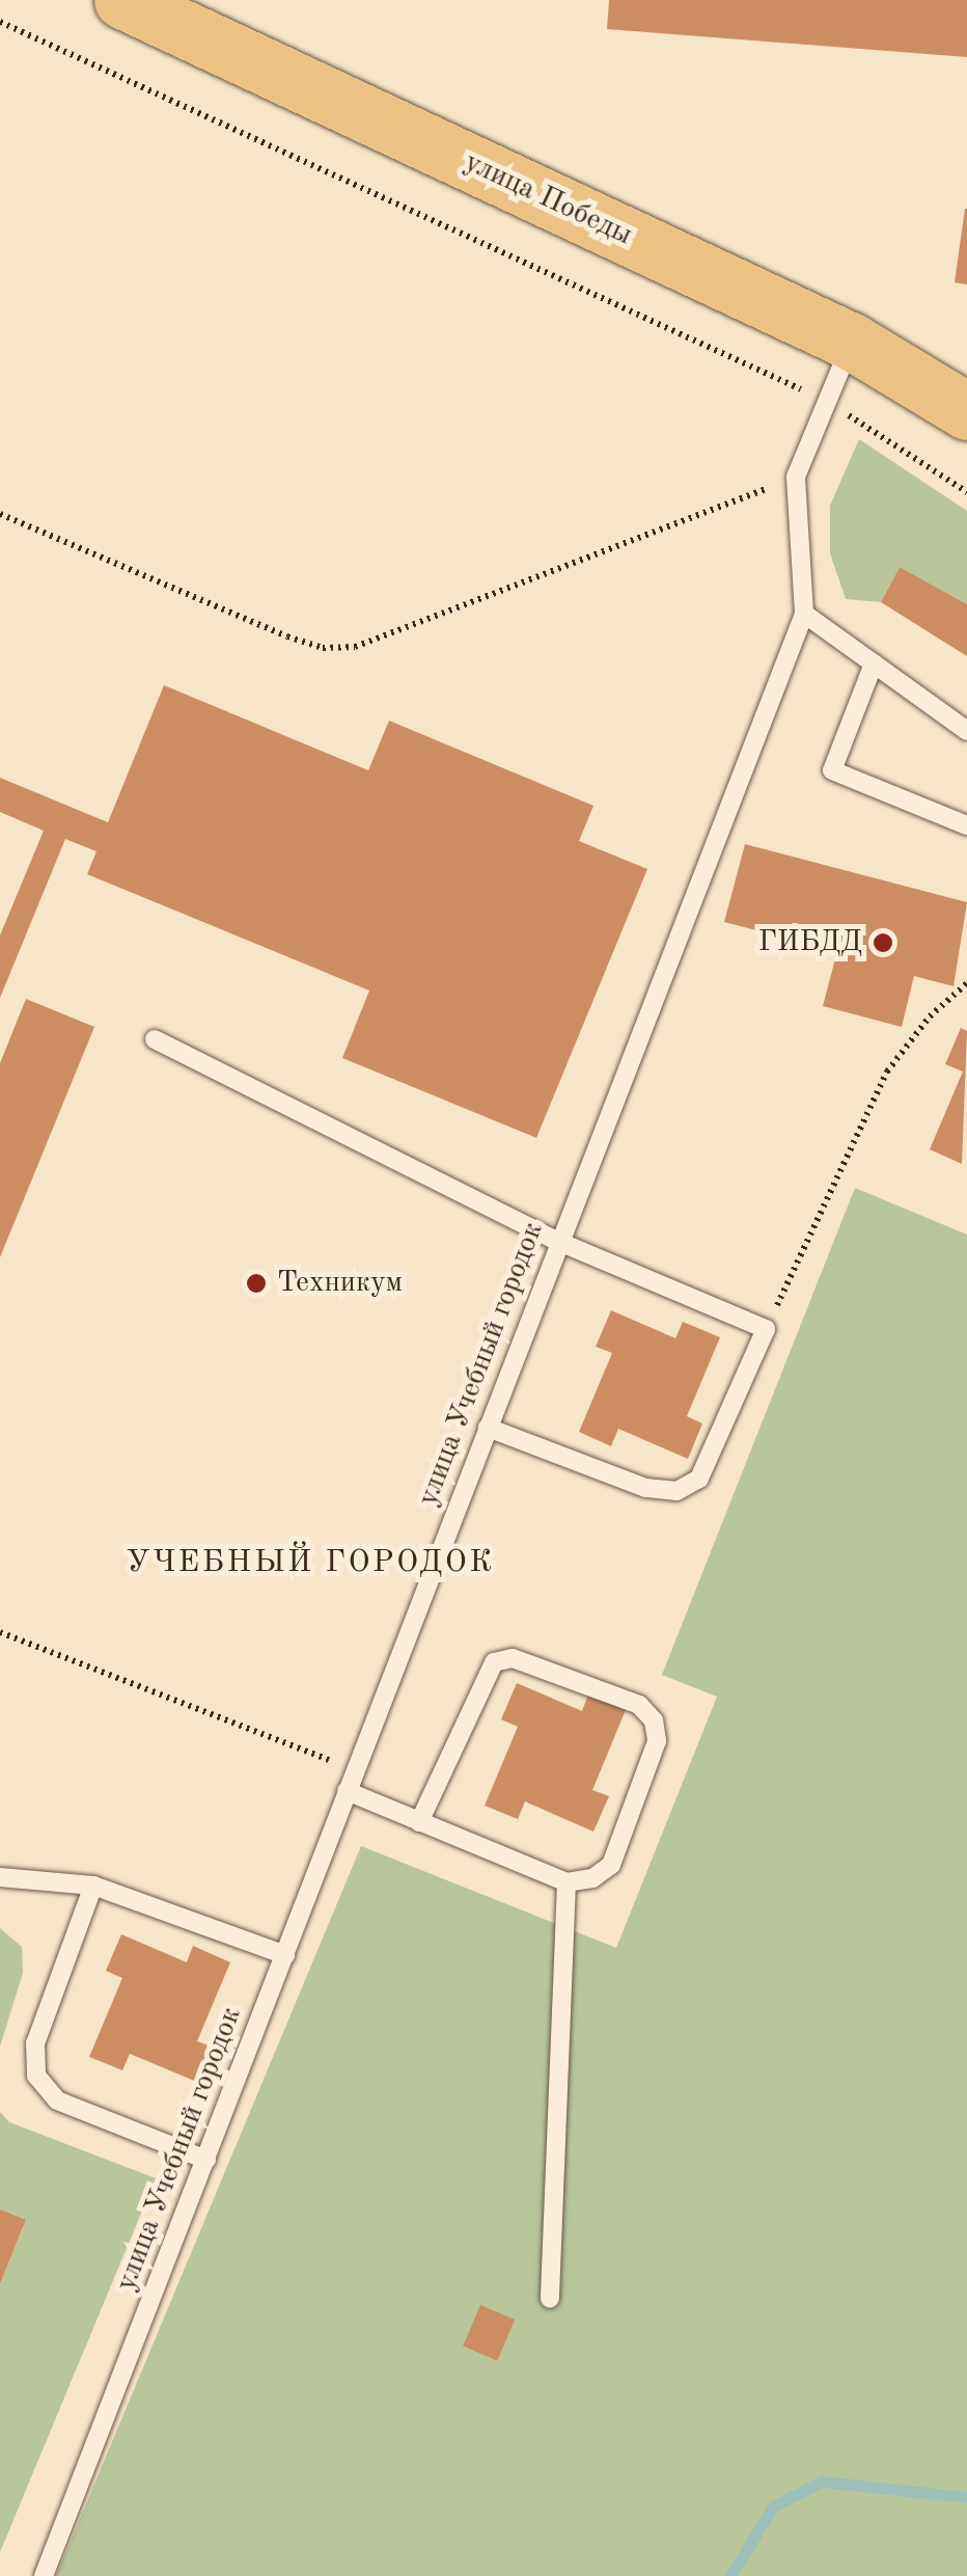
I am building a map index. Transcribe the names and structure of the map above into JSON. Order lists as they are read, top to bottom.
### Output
{
  "streets": {
    "main road": ["улица Победы"],
    "lane": ["улица Учебный городок"]
  },
  "crossings": [
    ["улица Победы", "улица Учебный городок"]
  ],
  "districts": ["УЧЕБНЫЙ ГОРОДОК"],
  "places": ["ГИБДД", "Техникум"]
}
